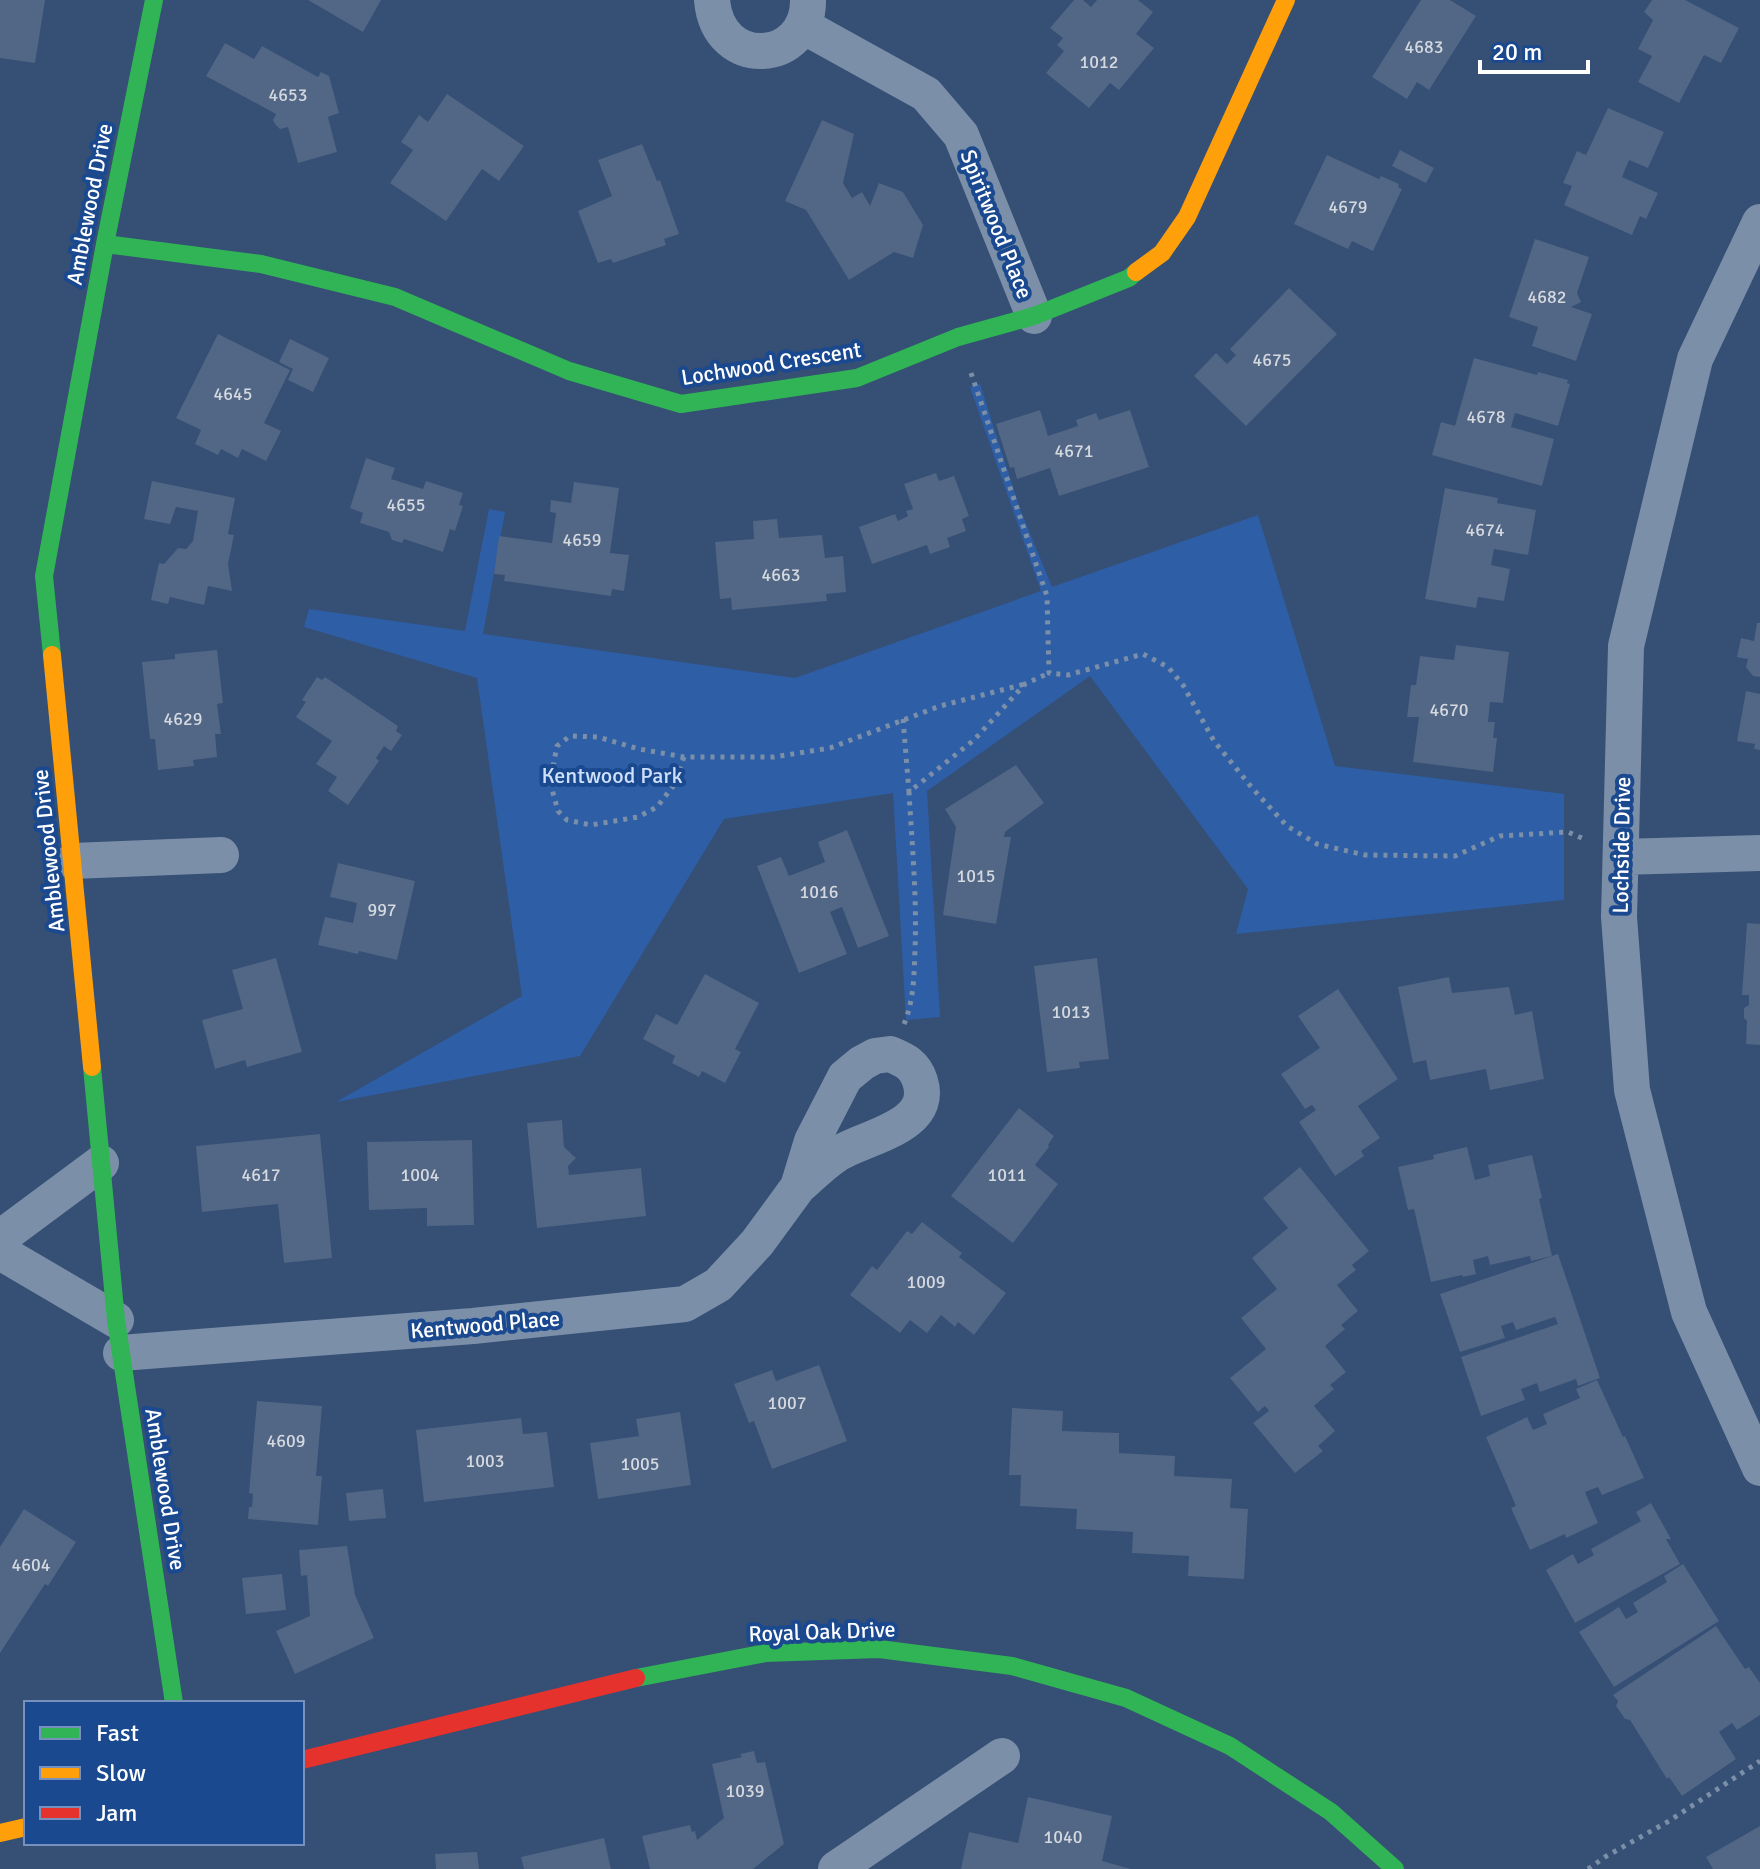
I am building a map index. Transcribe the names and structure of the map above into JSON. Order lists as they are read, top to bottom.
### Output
{
  "streets": {
    "street": [
      "Amblewood Drive",
      "Spiritwood Place",
      "Lochwood Crescent",
      "Lochside Drive",
      "Kentwood Place",
      "Royal Oak Drive"
    ]
  },
  "crossings": [
    ["Amblewood Drive", "Lochwood Crescent"],
    ["Amblewood Drive", "Kentwood Place"],
    ["Spiritwood Place", "Lochwood Crescent"]
  ],
  "parks": ["Kentwood Park"],
  "house_numbers": [
    "4683",
    "1012",
    "4653",
    "4679",
    "4682",
    "4675",
    "4645",
    "4678",
    "4671",
    "4655",
    "4674",
    "4659",
    "4663",
    "4670",
    "4629",
    "1015",
    "1016",
    "997",
    "1013",
    "4617",
    "1004",
    "1011",
    "1009",
    "1007",
    "4609",
    "1003",
    "1005",
    "4604",
    "1039",
    "1040"
  ],
  "legend": ["Fast", "Slow", "Jam"],
  "scale_bar": "20 m"
}
